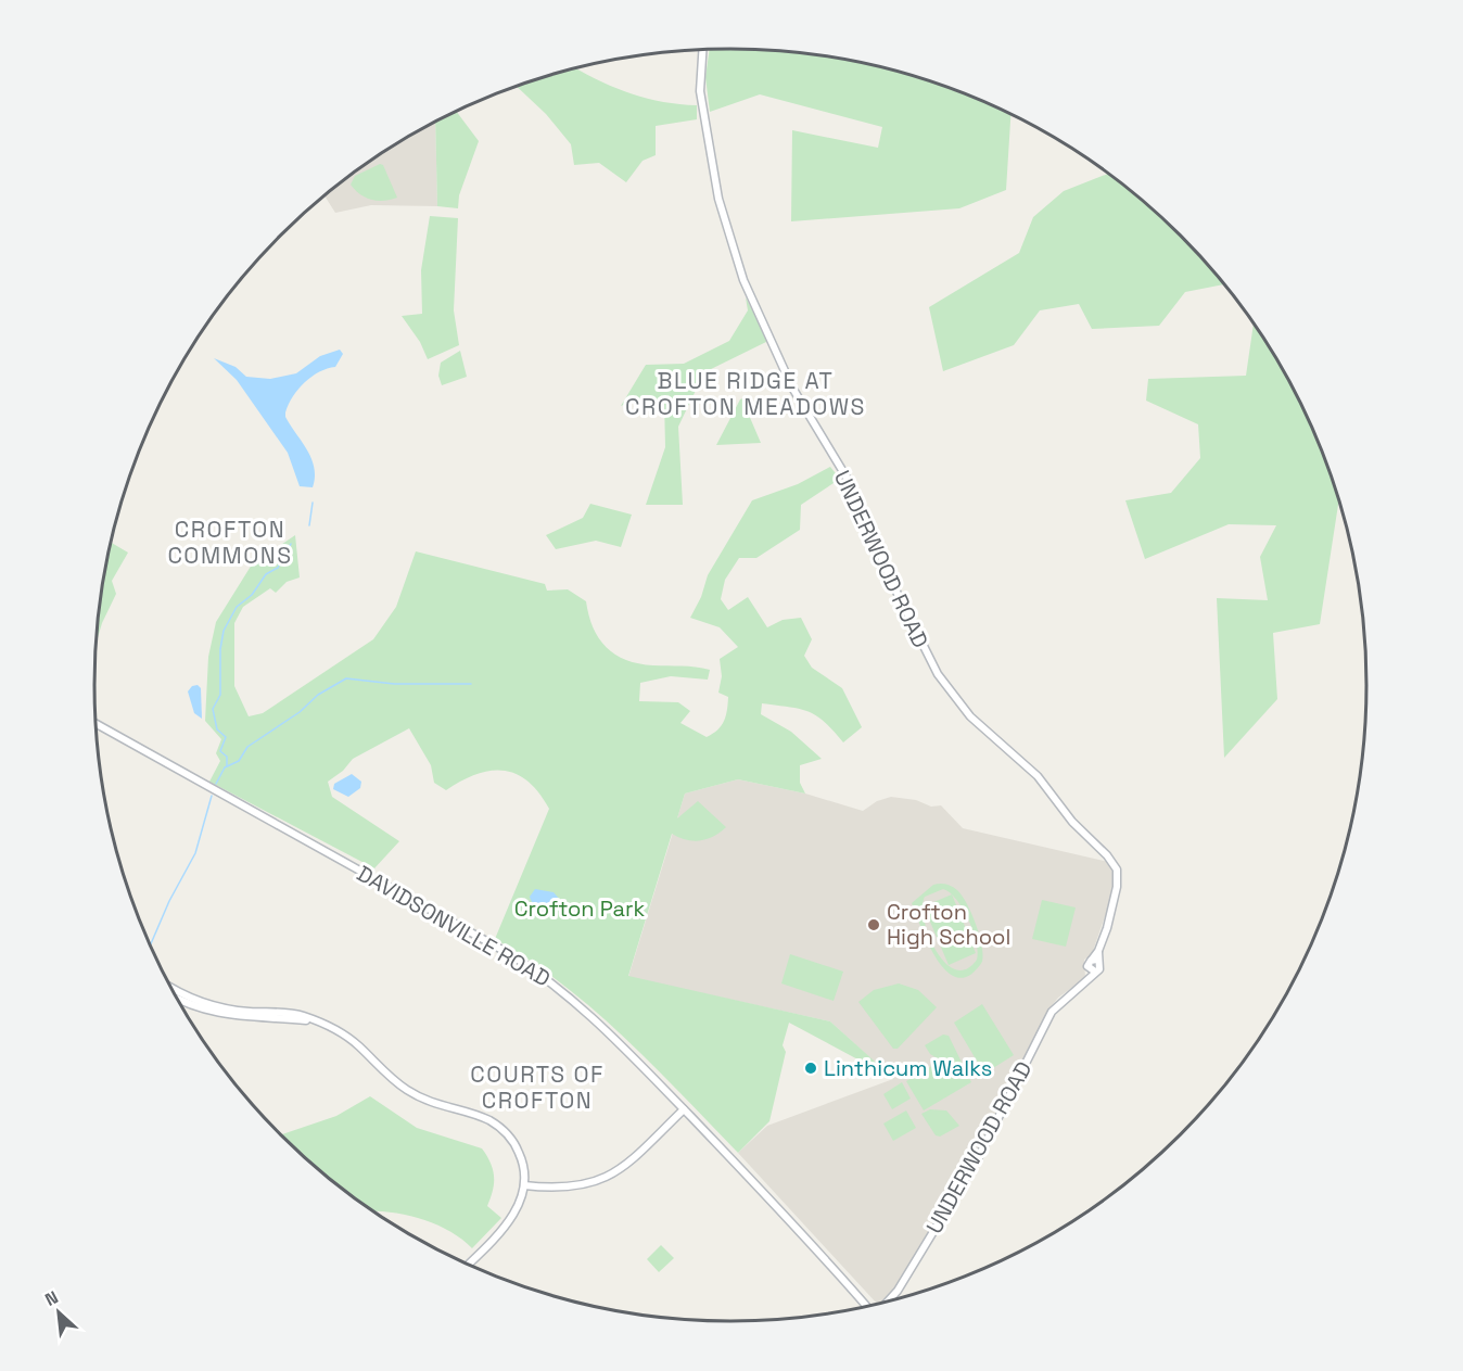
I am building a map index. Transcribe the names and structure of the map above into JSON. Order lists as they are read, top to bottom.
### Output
{
  "streets": {
    "street": ["UNDERWOOD ROAD", "DAVIDSONVILLE ROAD"]
  },
  "districts": ["BLUE RIDGE AT CROFTON MEADOWS", "CROFTON COMMONS", "COURTS OF CROFTON"],
  "parks": ["Crofton Park"],
  "places": ["Crofton High School", "Linthicum Walks"],
  "north": "top left"
}
